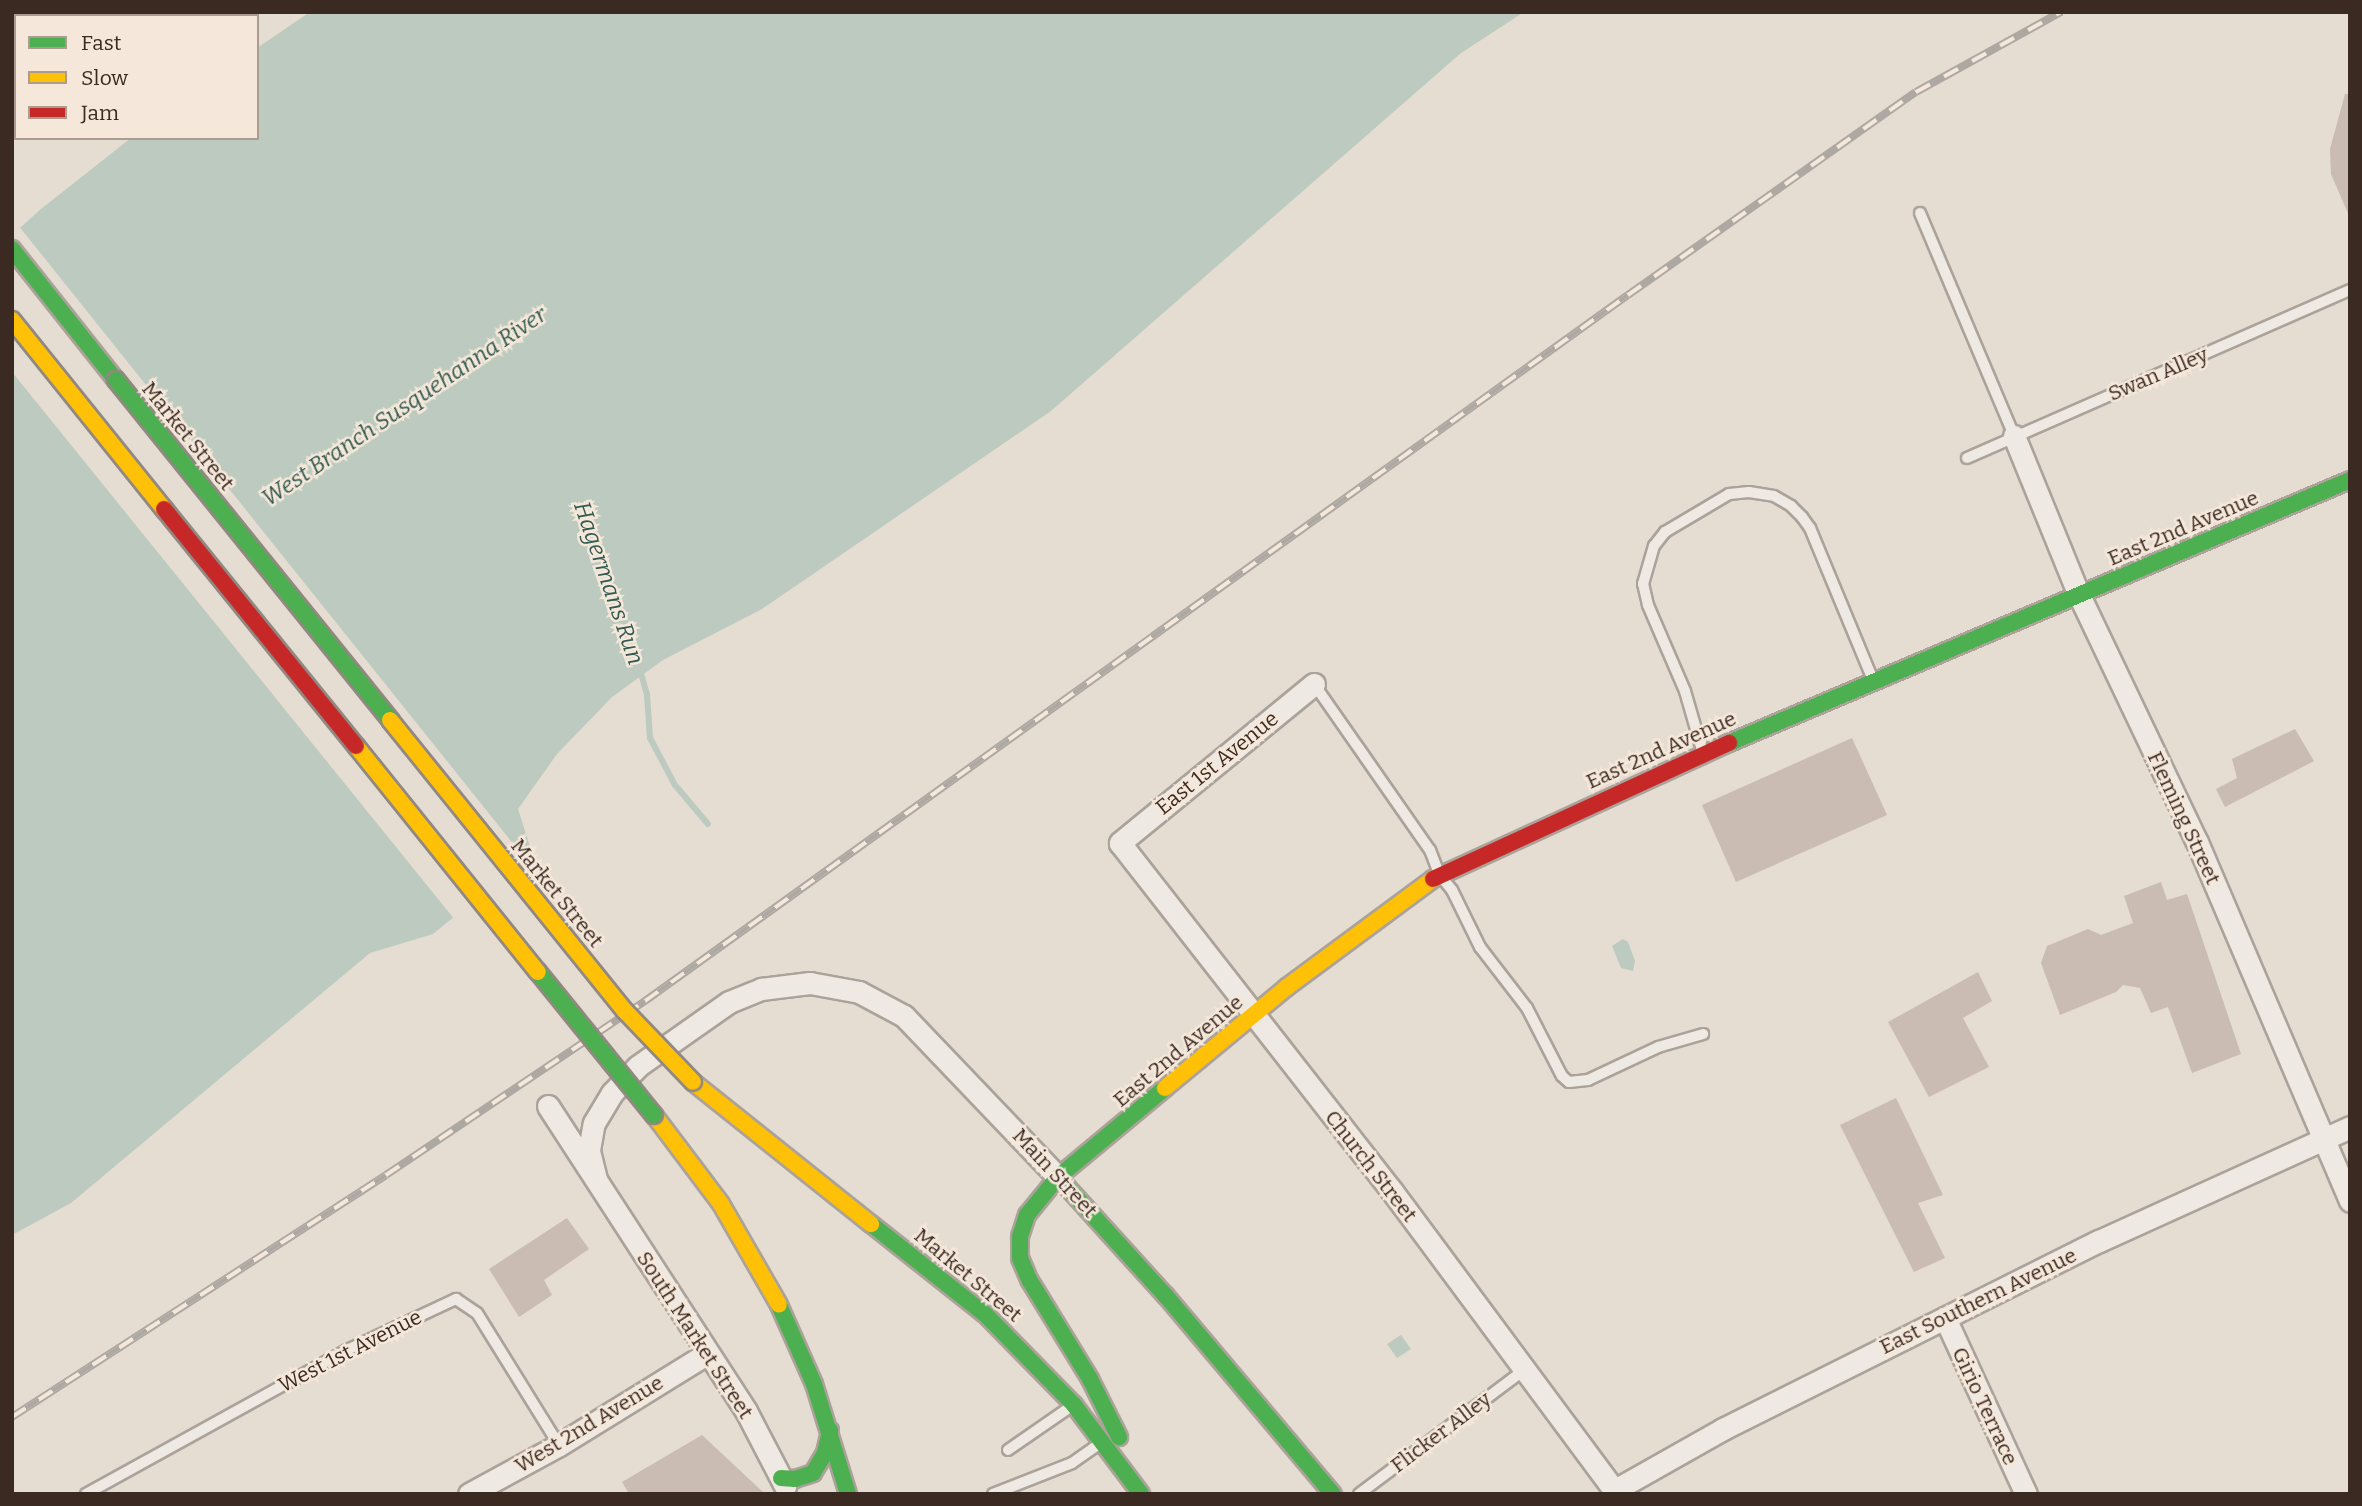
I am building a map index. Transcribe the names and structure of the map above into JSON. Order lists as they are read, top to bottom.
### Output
{
  "streets": {
    "main road": ["Market Street", "East 2nd Avenue", "Main Street"],
    "street": [
      "East 1st Avenue",
      "Fleming Street",
      "Church Street",
      "East Southern Avenue",
      "South Market Street",
      "Girio Terrace",
      "West 2nd Avenue"
    ],
    "lane": ["Swan Alley", "West 1st Avenue", "Flicker Alley"]
  },
  "crossings": [
    ["Swan Alley", "Fleming Street"],
    ["Market Street", "East 2nd Avenue"],
    ["East 2nd Avenue", "Fleming Street"],
    ["East 2nd Avenue", "Church Street"],
    ["East 2nd Avenue", "Main Street"],
    ["East 1st Avenue", "Church Street"],
    ["Fleming Street", "East Southern Avenue"],
    ["Church Street", "East Southern Avenue"],
    ["Church Street", "Flicker Alley"],
    ["Main Street", "South Market Street"],
    ["East Southern Avenue", "Girio Terrace"],
    ["South Market Street", "West 2nd Avenue"],
    ["West 1st Avenue", "West 2nd Avenue"]
  ],
  "water": ["West Branch Susquehanna River", "Hagermans Run"],
  "legend": ["Fast", "Slow", "Jam"]
}
